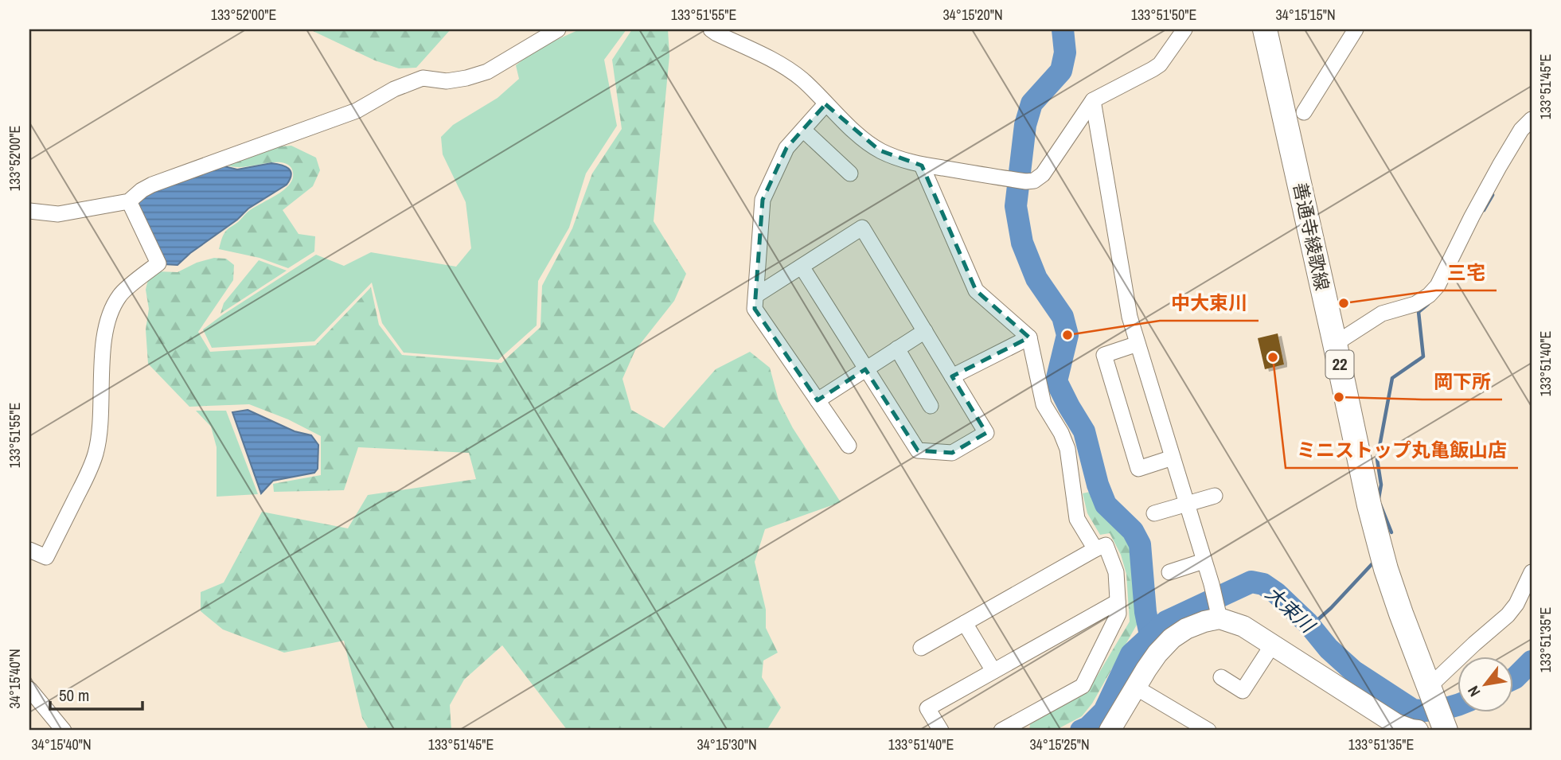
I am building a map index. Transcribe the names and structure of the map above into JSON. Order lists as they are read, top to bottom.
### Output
{
  "streets": {
    "main road": ["善通寺綾歌線", "22"]
  },
  "water": ["大束川"],
  "places": [
    "三宅",
    "中大束川",
    "ミニストップ丸亀飯山店",
    "岡下所"
  ],
  "scale_bar": "50 m",
  "north": "bottom left",
  "coordinates": [
    "133°52'00\"E",
    "133°51'55\"E",
    "34°15'20\"N",
    "133°51'50\"E",
    "34°15'15\"N",
    "133°51'45\"E",
    "133°51'40\"E",
    "133°51'35\"E",
    "34°15'40\"N",
    "34°15'30\"N",
    "34°15'25\"N"
  ]
}
